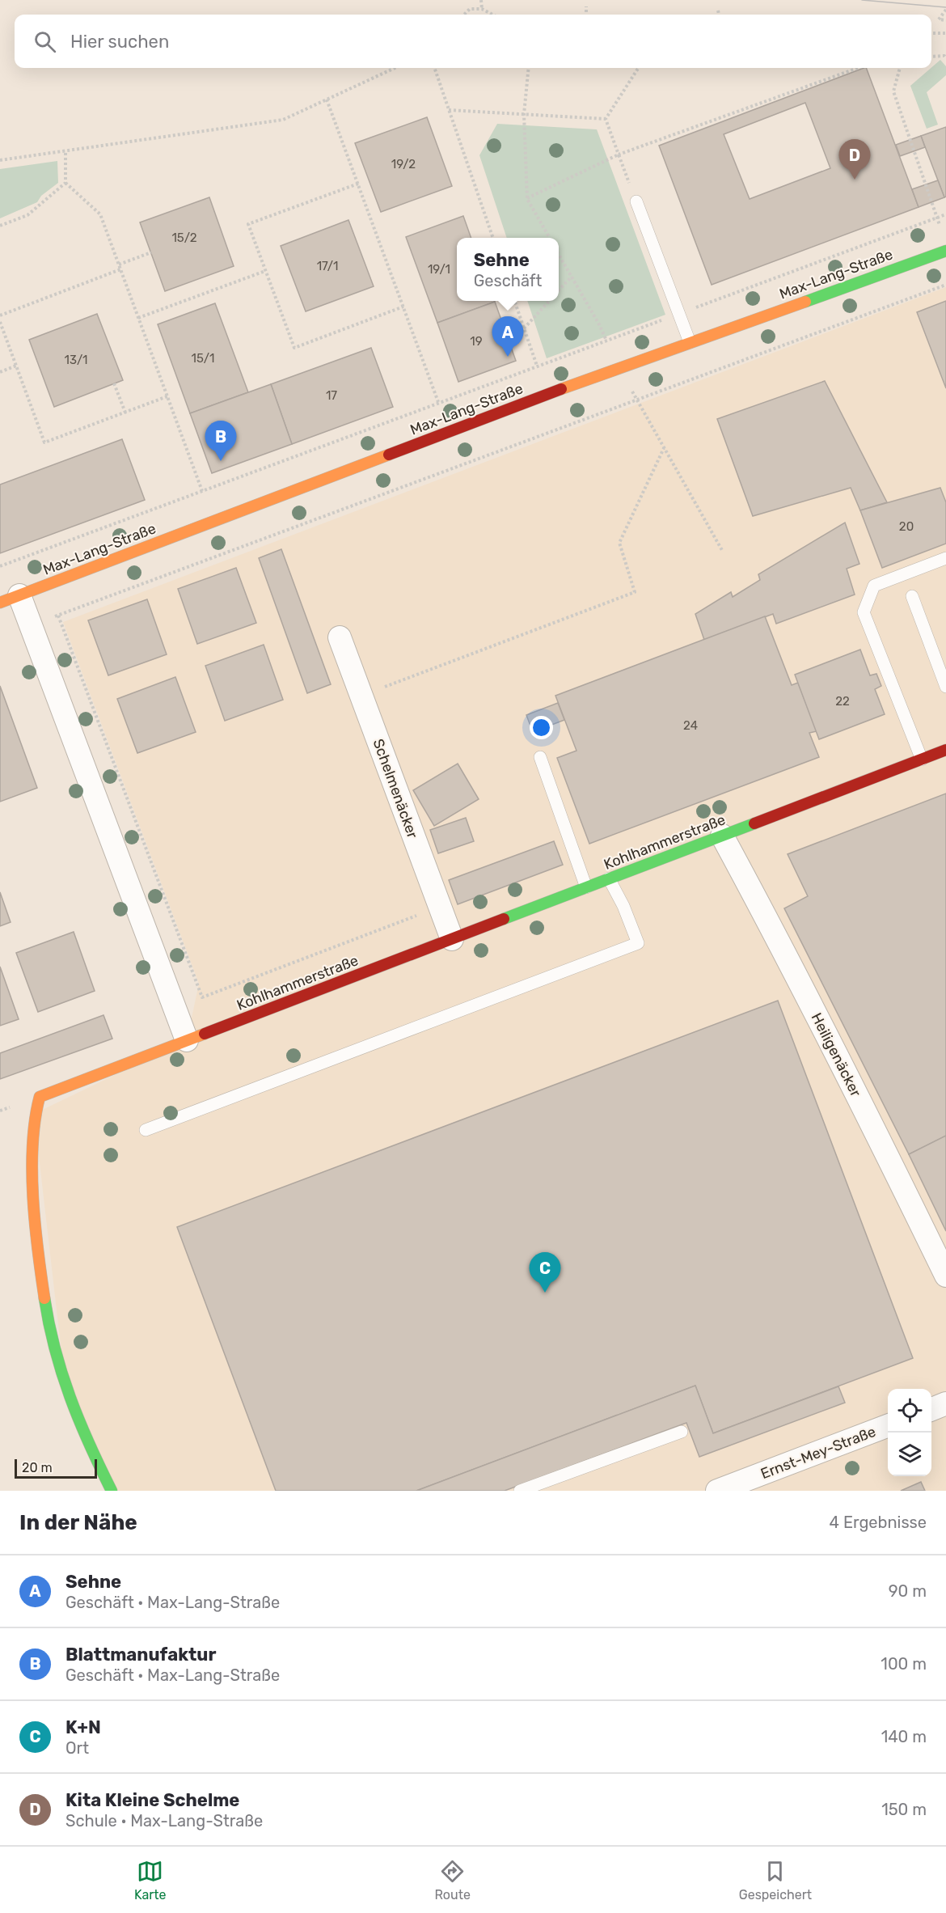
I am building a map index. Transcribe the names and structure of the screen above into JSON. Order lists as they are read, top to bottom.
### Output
{
  "streets": {
    "street": [
      "Max-Lang-Straße",
      "Schelmenäcker",
      "Kohlhammerstraße",
      "Heiligenäcker",
      "Ernst-Mey-Straße"
    ]
  },
  "crossings": [
    ["Schelmenäcker", "Kohlhammerstraße"],
    ["Kohlhammerstraße", "Heiligenäcker"]
  ],
  "house_numbers": [
    "19/2",
    "15/2",
    "17/1",
    "19/1",
    "19",
    "15/1",
    "13/1",
    "17",
    "20",
    "22",
    "24"
  ],
  "scale_bar": "20 m",
  "page": {
    "search": "Hier suchen",
    "pins": [
      "D",
      "A",
      "B",
      "C"
    ],
    "popup": ["Sehne", "Geschäft"],
    "scale": "20 m",
    "heading": ["In der Nähe", "4 Ergebnisse"],
    "list": [
      {
        "mark": "A",
        "name": "Sehne",
        "note": "Geschäft · Max-Lang-Straße",
        "value": "90 m"
      },
      {
        "mark": "B",
        "name": "Blattmanufaktur",
        "note": "Geschäft · Max-Lang-Straße",
        "value": "100 m"
      },
      {
        "mark": "C",
        "name": "K+N",
        "note": "Ort",
        "value": "140 m"
      },
      {
        "mark": "D",
        "name": "Kita Kleine Schelme",
        "note": "Schule · Max-Lang-Straße",
        "value": "150 m"
      }
    ],
    "nav": ["Karte", "Route", "Gespeichert"]
  }
}
